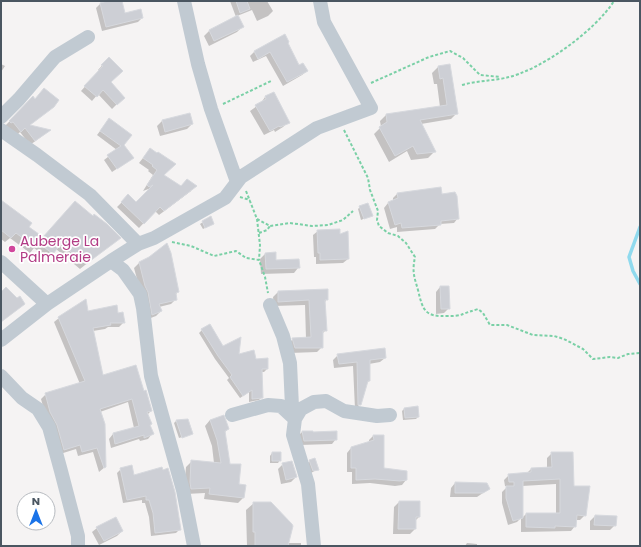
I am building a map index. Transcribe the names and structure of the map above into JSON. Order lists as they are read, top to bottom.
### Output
{
  "places": ["Auberge La Palmeraie"],
  "north": "top"
}
